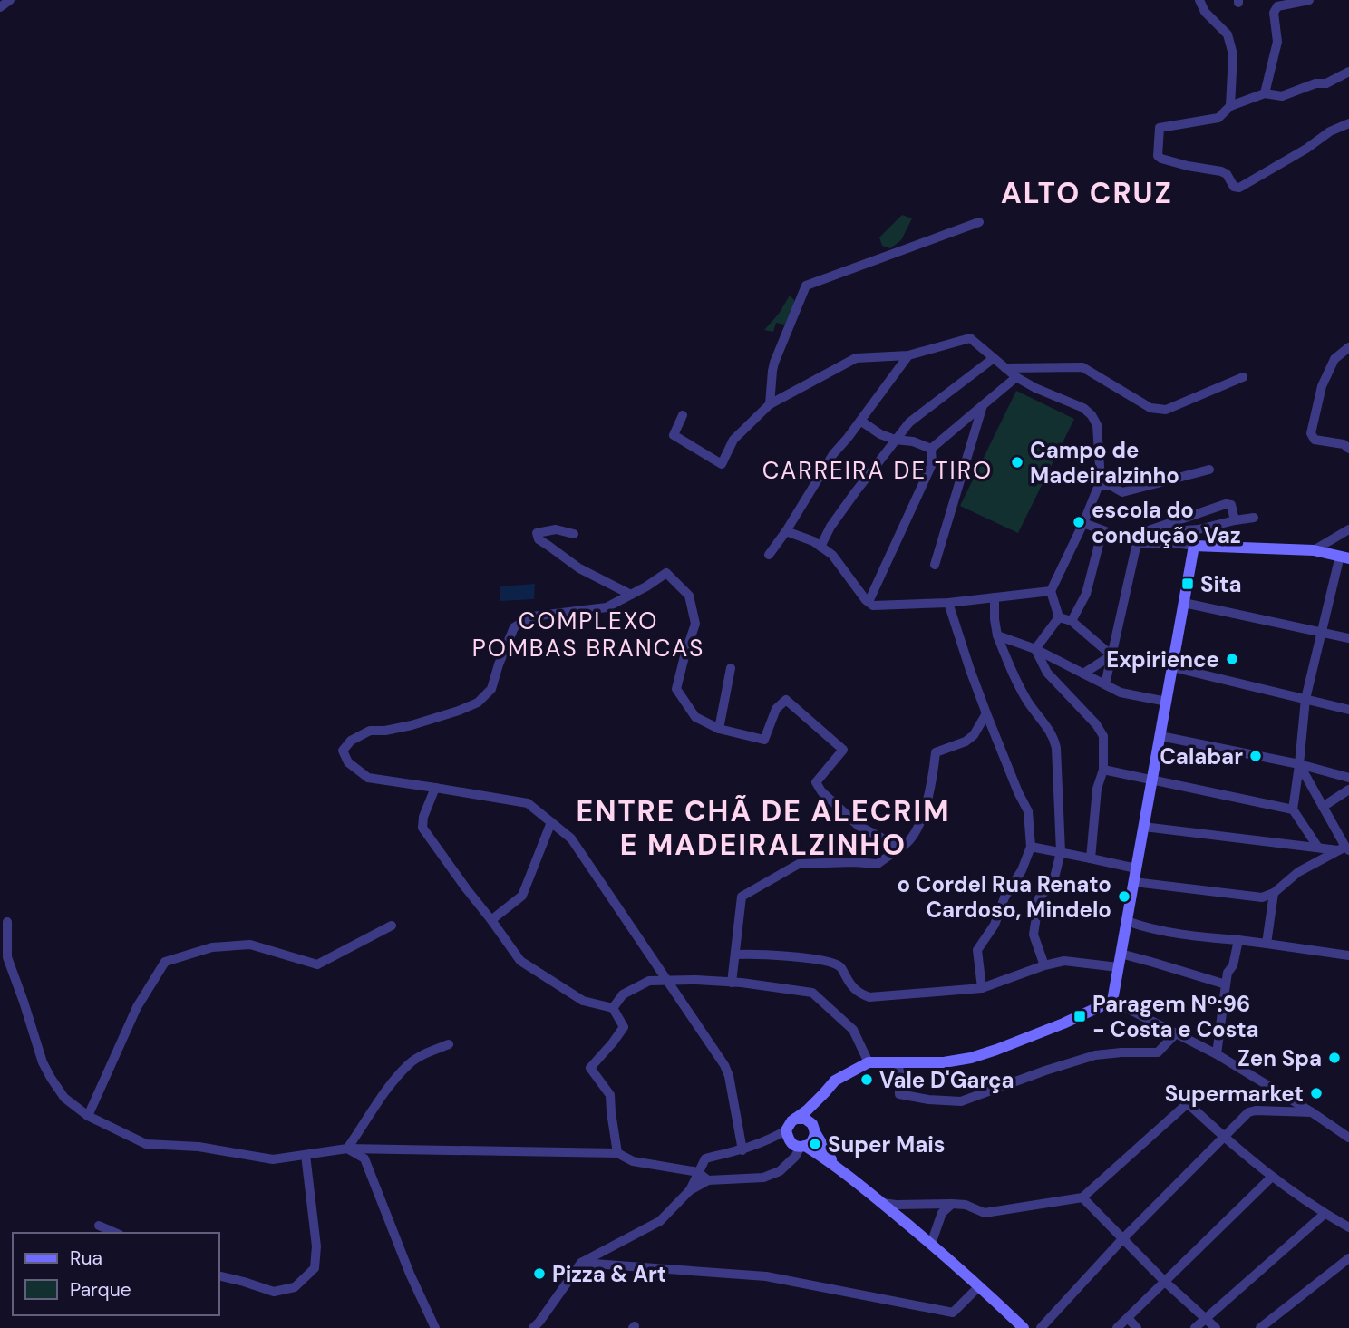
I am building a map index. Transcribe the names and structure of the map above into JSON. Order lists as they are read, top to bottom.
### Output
{
  "districts": [
    "ALTO CRUZ",
    "CARREIRA DE TIRO",
    "COMPLEXO POMBAS BRANCAS",
    "ENTRE CHÃ DE ALECRIM E MADEIRALZINHO"
  ],
  "places": {
    "other": [
      "Campo de Madeiralzinho",
      "escola do condução Vaz",
      "Expirience",
      "Calabar",
      "o Cordel Rua Renato Cardoso, Mindelo",
      "Zen Spa",
      "Vale D'Garça",
      "Supermarket",
      "Super Mais",
      "Pizza & Art"
    ],
    "transit": ["Sita", "Paragem Nº:96 - Costa e Costa"]
  },
  "legend": ["Rua", "Parque"]
}
